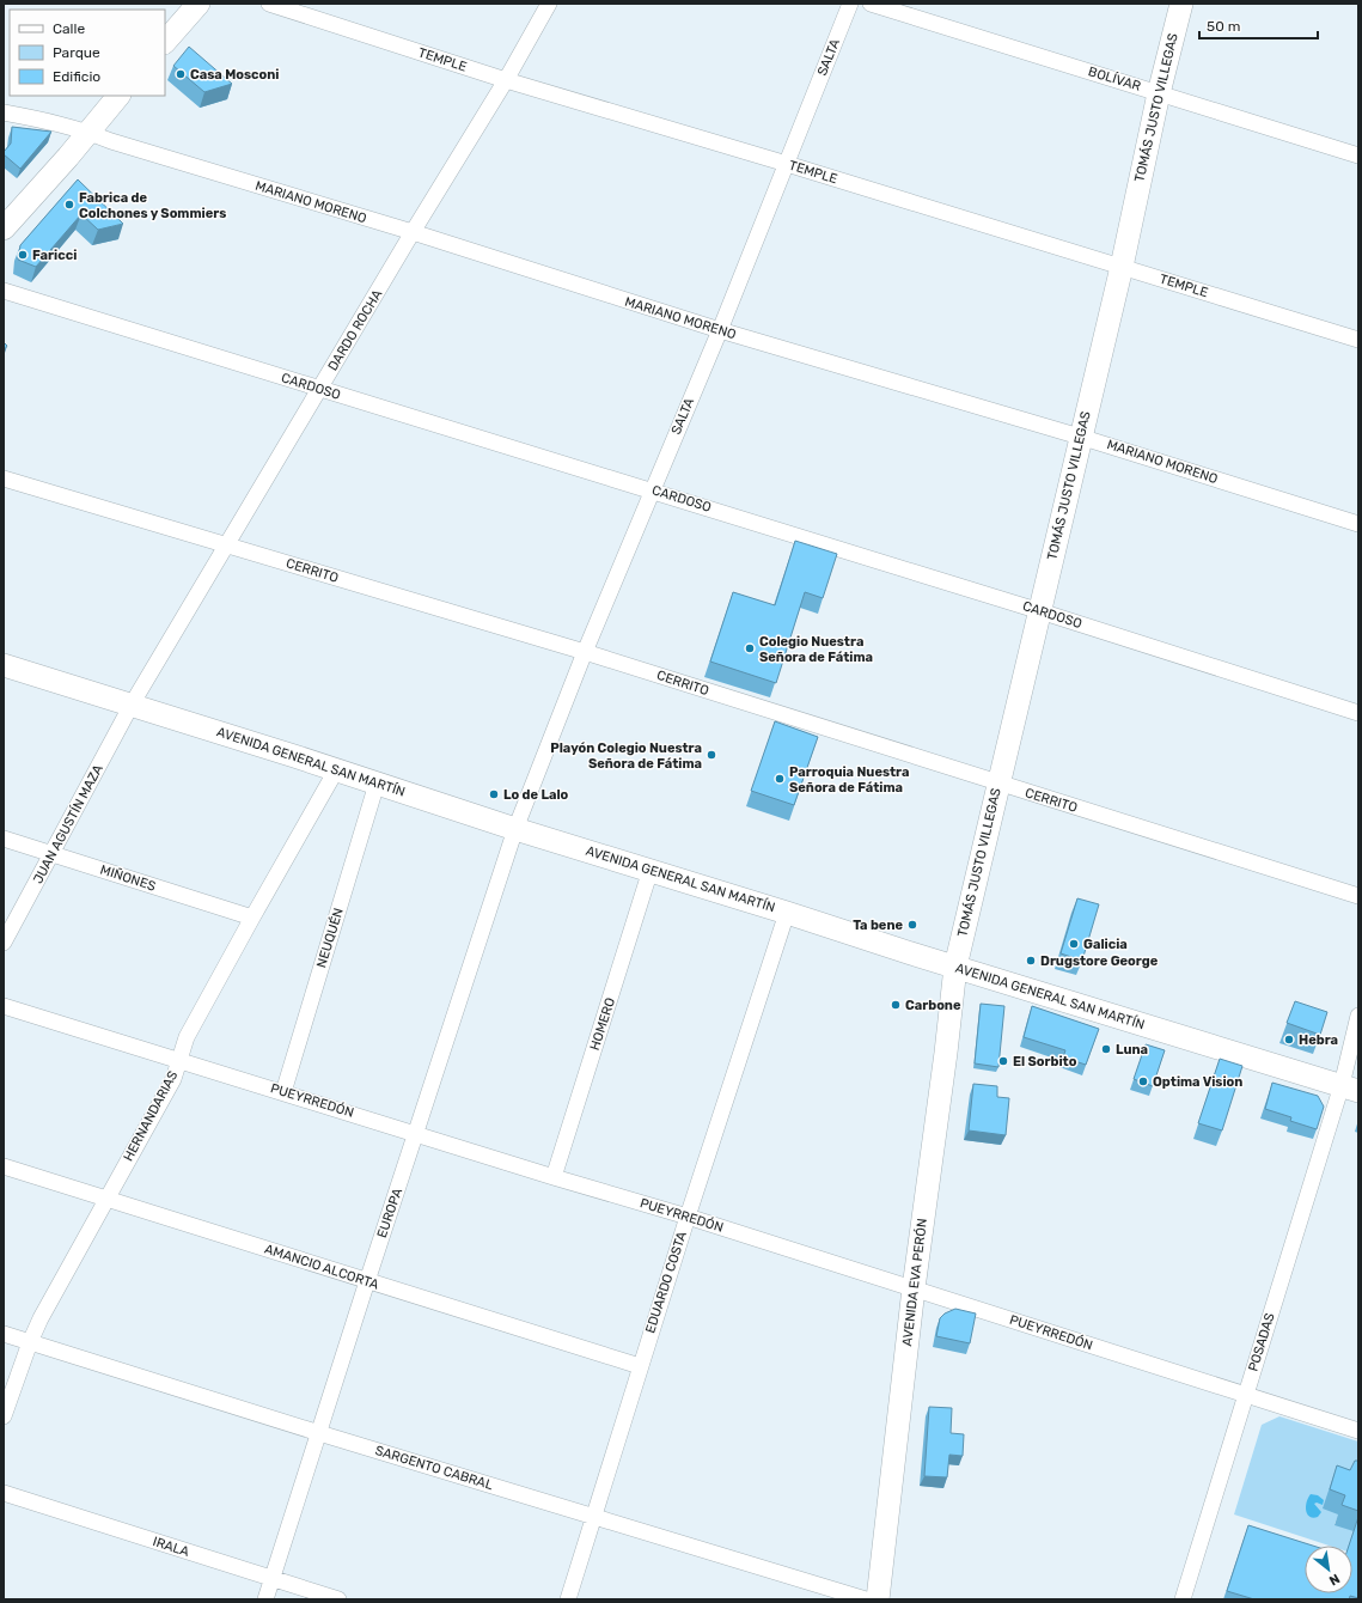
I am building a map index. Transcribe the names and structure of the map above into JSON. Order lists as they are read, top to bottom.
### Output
{
  "streets": {
    "main road": ["TOMÁS JUSTO VILLEGAS", "AVENIDA GENERAL SAN MARTÍN", "AVENIDA EVA PERÓN"],
    "street": [
      "SALTA",
      "TEMPLE",
      "BOLÍVAR",
      "MARIANO MORENO",
      "DARDO ROCHA",
      "CARDOSO",
      "CERRITO",
      "JUAN AGUSTÍN MAZA",
      "MIÑONES",
      "NEUQUÉN",
      "HOMERO",
      "PUEYRREDÓN",
      "HERNANDARIAS",
      "EUROPA",
      "AMANCIO ALCORTA",
      "EDUARDO COSTA",
      "POSADAS",
      "SARGENTO CABRAL",
      "IRALA"
    ]
  },
  "crossings": [
    ["SALTA", "TEMPLE"],
    ["SALTA", "MARIANO MORENO"],
    ["SALTA", "CARDOSO"],
    ["SALTA", "CERRITO"],
    ["SALTA", "AVENIDA GENERAL SAN MARTÍN"],
    ["SALTA", "EUROPA"],
    ["TEMPLE", "TOMÁS JUSTO VILLEGAS"],
    ["TEMPLE", "DARDO ROCHA"],
    ["BOLÍVAR", "TOMÁS JUSTO VILLEGAS"],
    ["TOMÁS JUSTO VILLEGAS", "MARIANO MORENO"],
    ["TOMÁS JUSTO VILLEGAS", "CARDOSO"],
    ["TOMÁS JUSTO VILLEGAS", "CERRITO"],
    ["TOMÁS JUSTO VILLEGAS", "AVENIDA GENERAL SAN MARTÍN"],
    ["TOMÁS JUSTO VILLEGAS", "AVENIDA EVA PERÓN"],
    ["MARIANO MORENO", "DARDO ROCHA"],
    ["DARDO ROCHA", "CARDOSO"],
    ["DARDO ROCHA", "CERRITO"],
    ["DARDO ROCHA", "AVENIDA GENERAL SAN MARTÍN"],
    ["DARDO ROCHA", "JUAN AGUSTÍN MAZA"],
    ["AVENIDA GENERAL SAN MARTÍN", "JUAN AGUSTÍN MAZA"],
    ["AVENIDA GENERAL SAN MARTÍN", "NEUQUÉN"],
    ["AVENIDA GENERAL SAN MARTÍN", "HOMERO"],
    ["AVENIDA GENERAL SAN MARTÍN", "HERNANDARIAS"],
    ["AVENIDA GENERAL SAN MARTÍN", "EUROPA"],
    ["AVENIDA GENERAL SAN MARTÍN", "EDUARDO COSTA"],
    ["AVENIDA GENERAL SAN MARTÍN", "AVENIDA EVA PERÓN"],
    ["AVENIDA GENERAL SAN MARTÍN", "POSADAS"],
    ["JUAN AGUSTÍN MAZA", "MIÑONES"],
    ["MIÑONES", "HERNANDARIAS"],
    ["NEUQUÉN", "PUEYRREDÓN"],
    ["HOMERO", "PUEYRREDÓN"],
    ["PUEYRREDÓN", "HERNANDARIAS"],
    ["PUEYRREDÓN", "EUROPA"],
    ["PUEYRREDÓN", "EDUARDO COSTA"],
    ["PUEYRREDÓN", "AVENIDA EVA PERÓN"],
    ["PUEYRREDÓN", "POSADAS"],
    ["HERNANDARIAS", "AMANCIO ALCORTA"],
    ["HERNANDARIAS", "SARGENTO CABRAL"],
    ["EUROPA", "AMANCIO ALCORTA"],
    ["EUROPA", "SARGENTO CABRAL"],
    ["EUROPA", "IRALA"],
    ["AMANCIO ALCORTA", "EDUARDO COSTA"],
    ["EDUARDO COSTA", "SARGENTO CABRAL"]
  ],
  "places": [
    "Casa Mosconi",
    "Fabrica de Colchones y Sommiers",
    "Faricci",
    "Colegio Nuestra Señora de Fátima",
    "Playón Colegio Nuestra Señora de Fátima",
    "Parroquia Nuestra Señora de Fátima",
    "Lo de Lalo",
    "Ta bene",
    "Galicia",
    "Drugstore George",
    "Carbone",
    "Hebra",
    "Luna",
    "El Sorbito",
    "Optima Vision"
  ],
  "legend": ["Calle", "Parque", "Edificio"],
  "scale_bar": "50 m",
  "north": "bottom right"
}
